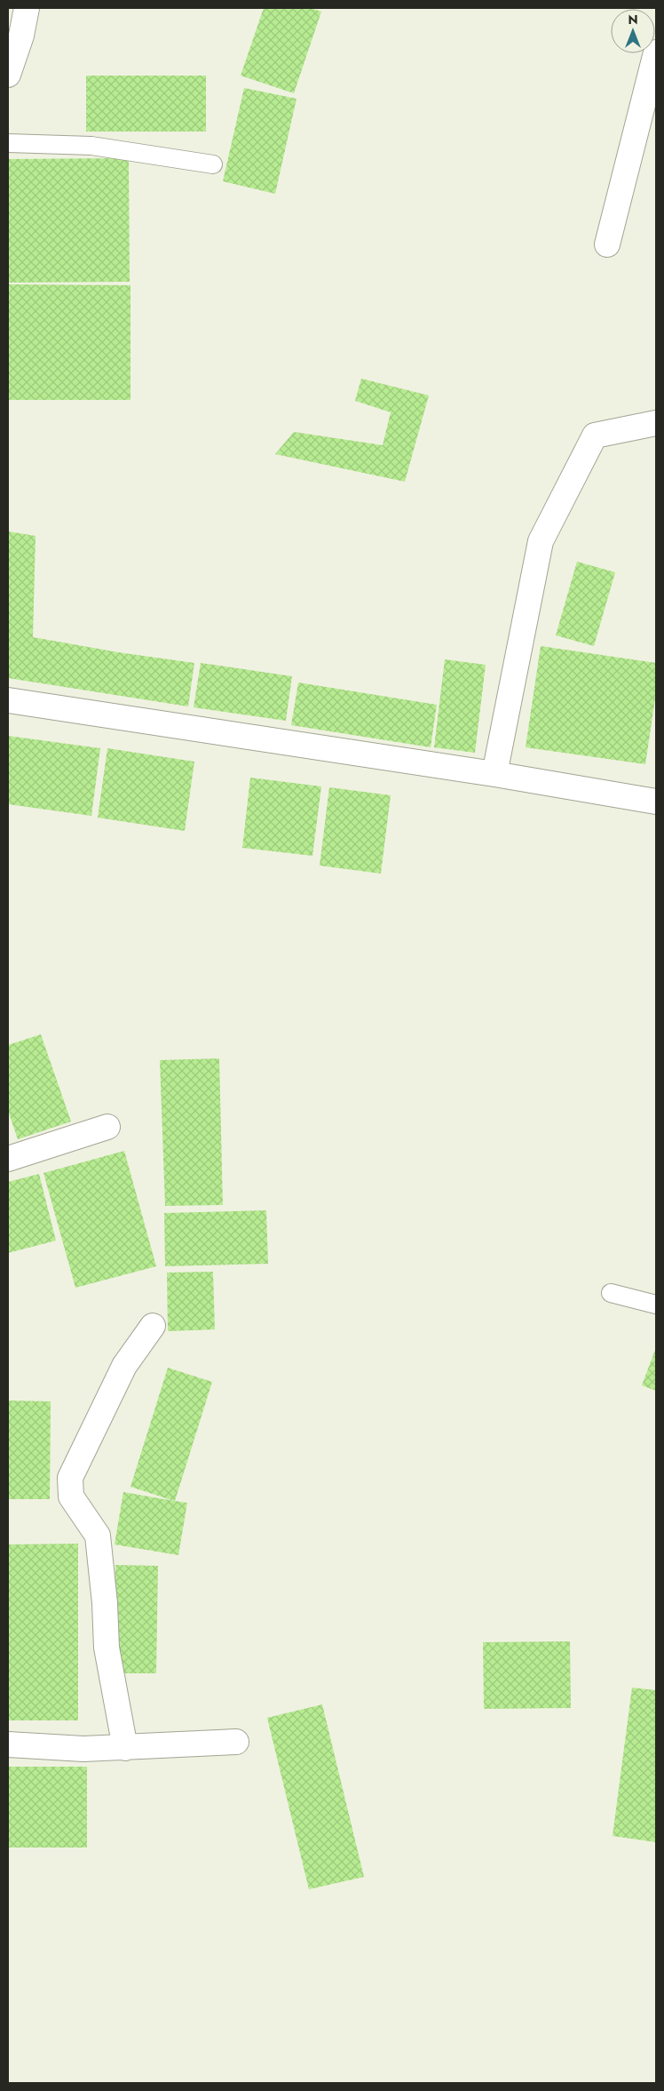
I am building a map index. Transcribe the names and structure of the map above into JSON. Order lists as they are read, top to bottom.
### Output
{
  "north": "top"
}
